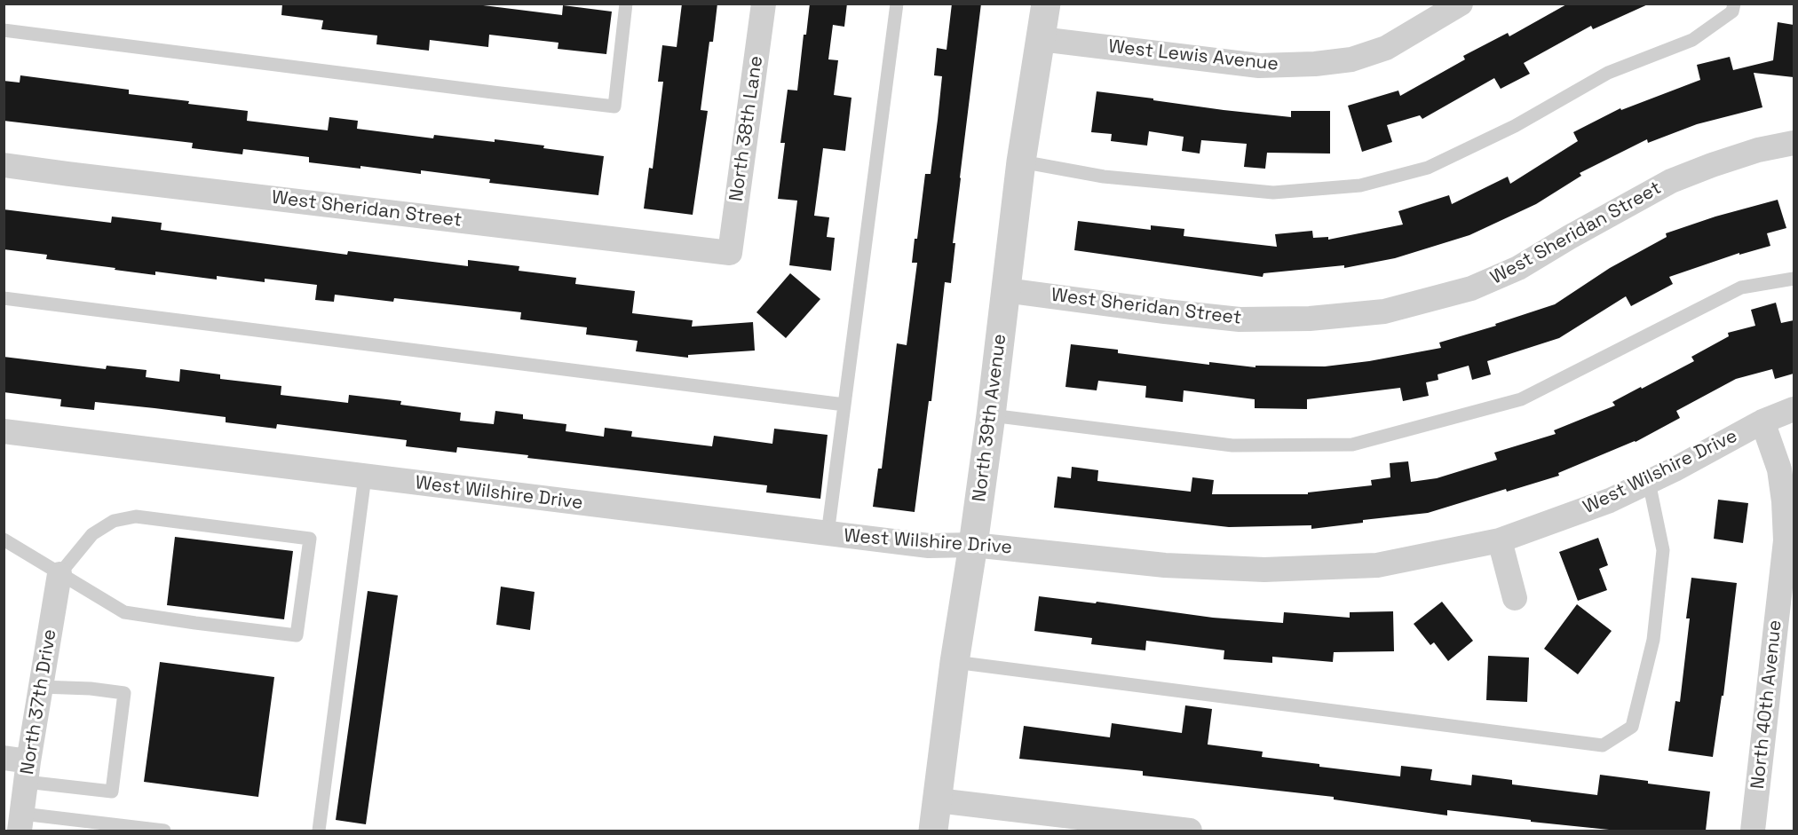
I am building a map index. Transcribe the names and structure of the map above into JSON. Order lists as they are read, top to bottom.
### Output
{
  "streets": {
    "street": [
      "West Lewis Avenue",
      "North 38th Lane",
      "West Sheridan Street",
      "North 39th Avenue",
      "West Wilshire Drive",
      "North 37th Drive",
      "North 40th Avenue"
    ]
  },
  "crossings": [
    ["West Lewis Avenue", "North 39th Avenue"],
    ["North 38th Lane", "West Sheridan Street"],
    ["West Sheridan Street", "North 39th Avenue"],
    ["North 39th Avenue", "West Wilshire Drive"],
    ["West Wilshire Drive", "North 40th Avenue"]
  ]
}
